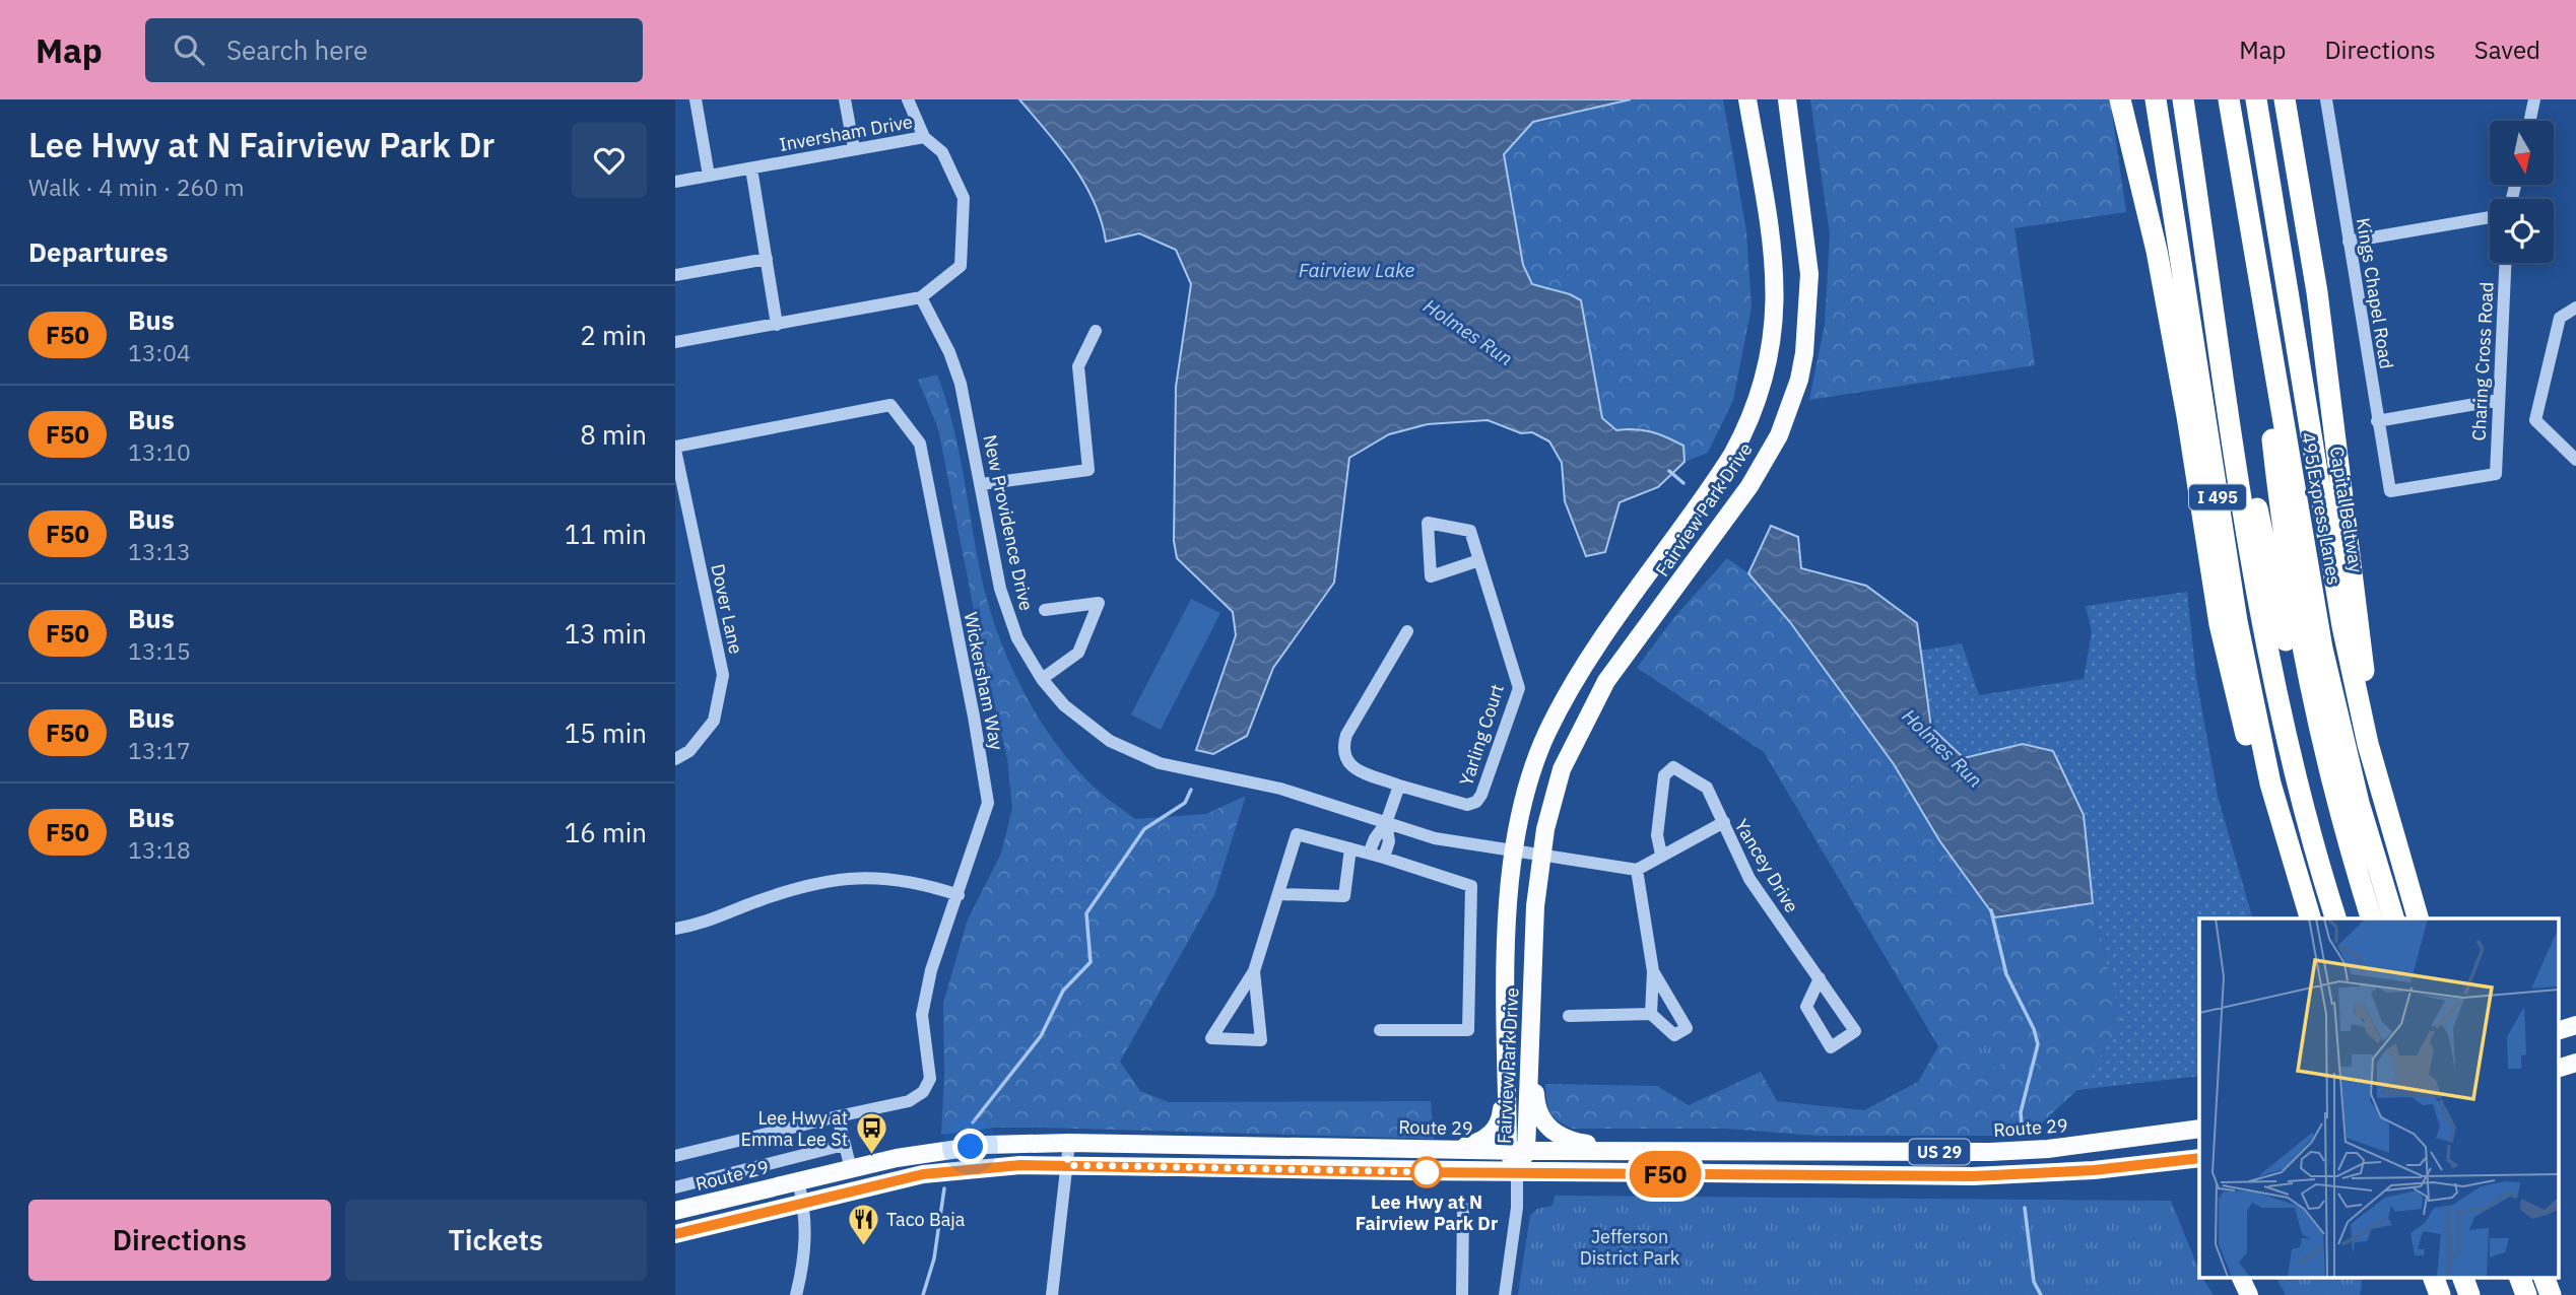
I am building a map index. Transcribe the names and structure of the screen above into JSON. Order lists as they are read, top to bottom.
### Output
{
  "streets": {
    "highway": ["I 495", "495 Express Lanes", "Capital Beltway"],
    "main road": ["Fairview Park Drive", "Route 29", "US 29"],
    "street": [
      "Inversham Drive",
      "Kings Chapel Road",
      "Charing Cross Road",
      "New Providence Drive",
      "Dover Lane",
      "Wickersham Way",
      "Yarling Court",
      "Yancey Drive"
    ]
  },
  "crossings": [
    ["Inversham Drive", "New Providence Drive"],
    ["Kings Chapel Road", "Charing Cross Road"],
    ["Fairview Park Drive", "New Providence Drive"],
    ["Fairview Park Drive", "Route 29"],
    ["Fairview Park Drive", "US 29"],
    ["Dover Lane", "Wickersham Way"]
  ],
  "water": ["Fairview Lake", "Holmes Run"],
  "parks": ["Jefferson District Park"],
  "places": {
    "bus stop": ["Lee Hwy at Emma Lee St"],
    "other": ["Lee Hwy at N Fairview Park Dr"],
    "restaurant": ["Taco Baja"]
  },
  "lines": ["bus line F50"],
  "north": "bottom",
  "page": {
    "header": "Map",
    "search": "Search here",
    "nav": ["Map", "Directions", "Saved"],
    "heading": [
      ["Lee Hwy at N Fairview Park Dr", "Walk · 4 min · 260 m"],
      "Departures"
    ],
    "on_map": "F50",
    "list": [
      {
        "mark": "F50",
        "name": "Bus",
        "note": "13:04",
        "value": "2 min"
      },
      {
        "mark": "F50",
        "name": "Bus",
        "note": "13:10",
        "value": "8 min"
      },
      {
        "mark": "F50",
        "name": "Bus",
        "note": "13:13",
        "value": "11 min"
      },
      {
        "mark": "F50",
        "name": "Bus",
        "note": "13:15",
        "value": "13 min"
      },
      {
        "mark": "F50",
        "name": "Bus",
        "note": "13:17",
        "value": "15 min"
      },
      {
        "mark": "F50",
        "name": "Bus",
        "note": "13:18",
        "value": "16 min"
      }
    ],
    "buttons": ["Directions", "Tickets"]
  }
}
